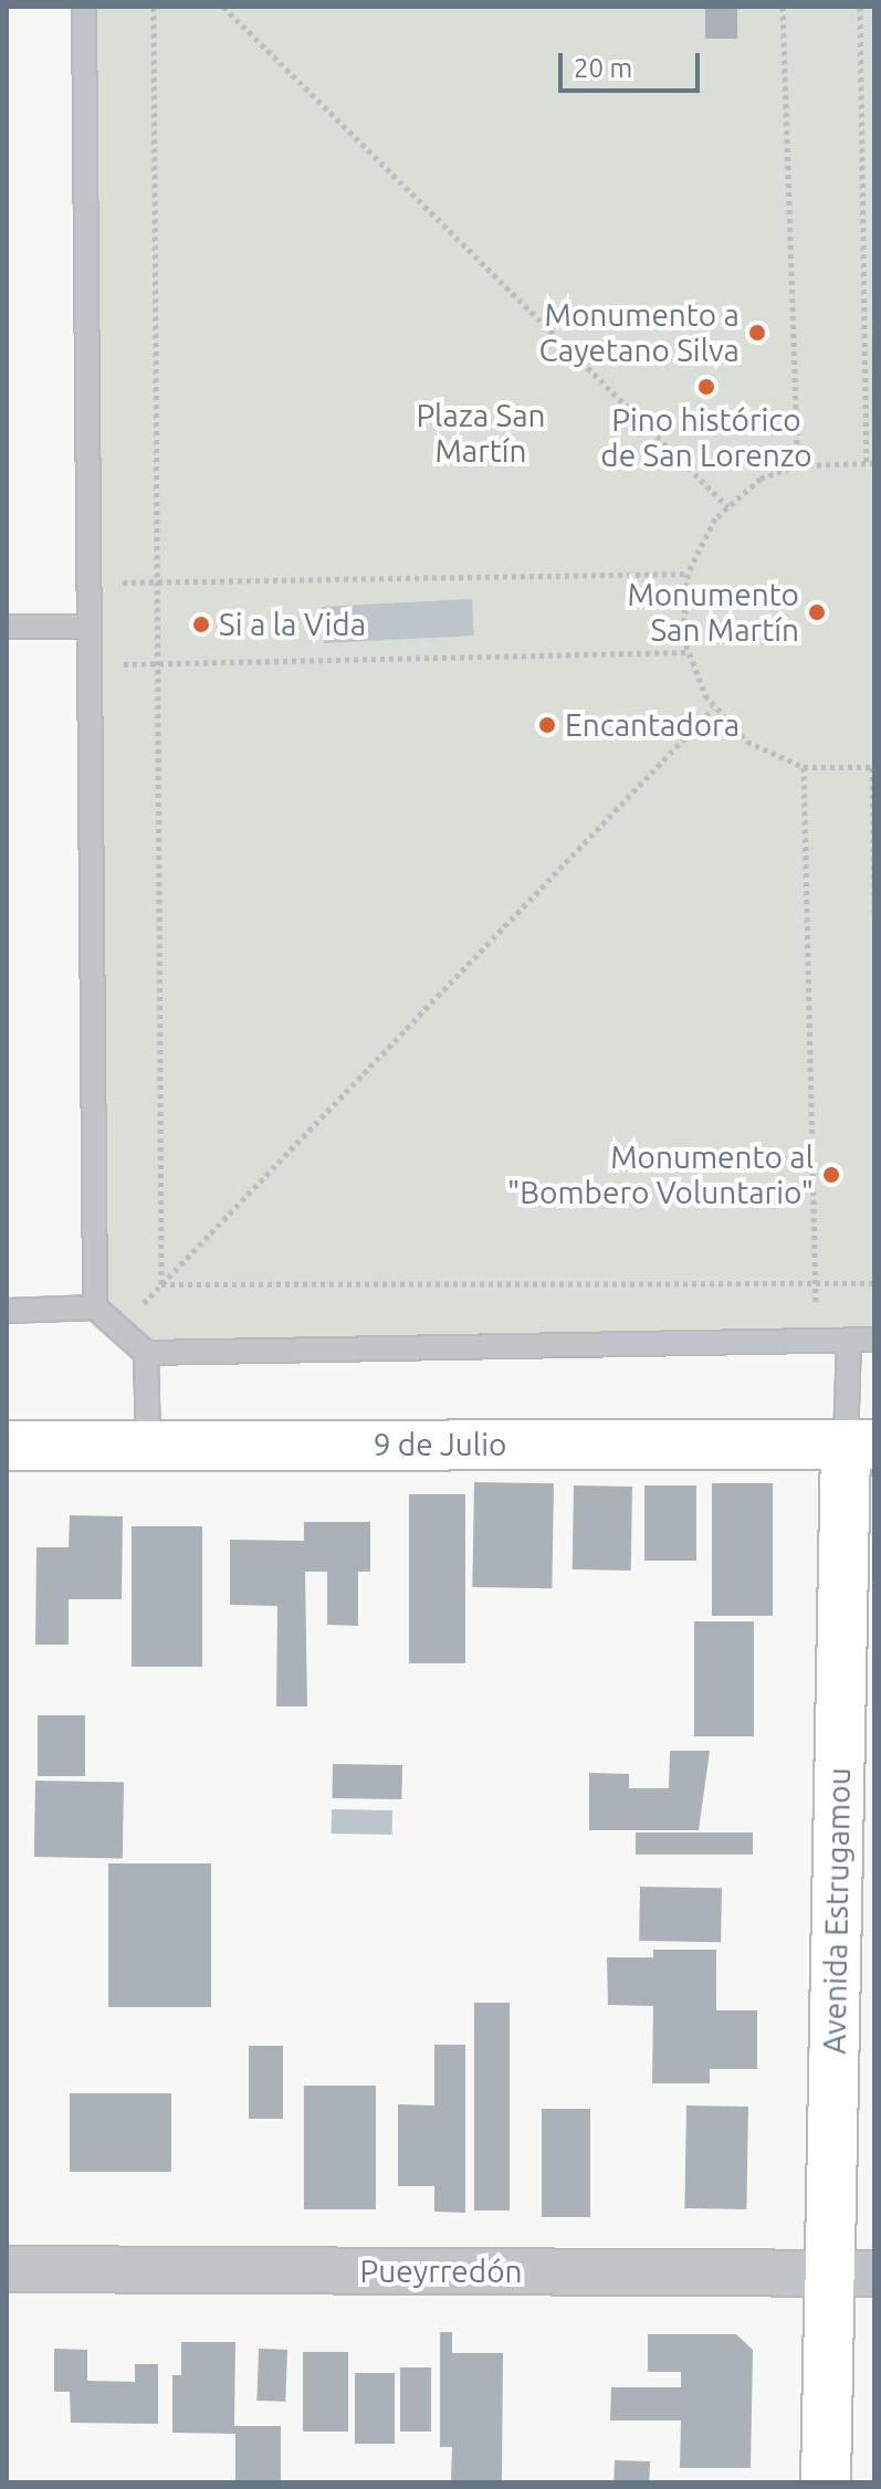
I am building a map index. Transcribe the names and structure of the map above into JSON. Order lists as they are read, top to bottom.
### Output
{
  "streets": {
    "main road": ["9 de Julio", "Avenida Estrugamou"],
    "street": ["Pueyrredón"]
  },
  "crossings": [
    ["9 de Julio", "Avenida Estrugamou"],
    ["Avenida Estrugamou", "Pueyrredón"]
  ],
  "parks": ["Plaza San Martín"],
  "places": [
    "Monumento a Cayetano Silva",
    "Pino histórico de San Lorenzo",
    "Monumento San Martín",
    "Si a la Vida",
    "Encantadora",
    "Monumento al \"Bombero Voluntario\""
  ],
  "scale_bar": "20 m"
}
